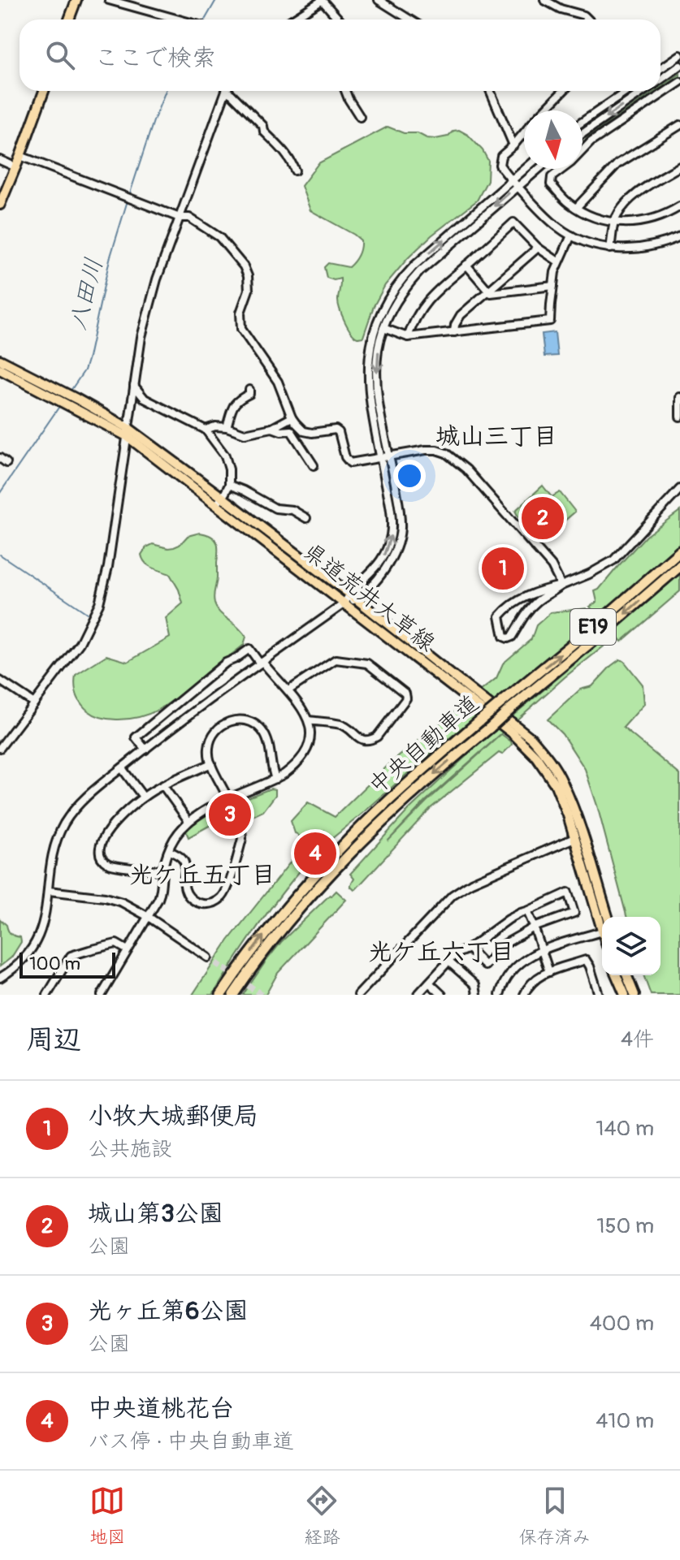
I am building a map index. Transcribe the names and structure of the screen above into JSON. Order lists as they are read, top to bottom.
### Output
{
  "streets": {
    "highway": ["E19", "中央自動車道"],
    "main road": ["県道荒井大草線"]
  },
  "districts": ["城山三丁目", "光ケ丘五丁目", "光ケ丘六丁目"],
  "water": ["八田川"],
  "scale_bar": "100 m",
  "north": "bottom",
  "page": {
    "search": "ここで検索",
    "pins": [
      "2",
      "1",
      "3",
      "4"
    ],
    "scale": "100 m",
    "heading": ["周辺", "4件"],
    "list": [
      {
        "mark": "1",
        "name": "小牧大城郵便局",
        "note": "公共施設",
        "value": "140 m"
      },
      {
        "mark": "2",
        "name": "城山第3公園",
        "note": "公園",
        "value": "150 m"
      },
      {
        "mark": "3",
        "name": "光ヶ丘第6公園",
        "note": "公園",
        "value": "400 m"
      },
      {
        "mark": "4",
        "name": "中央道桃花台",
        "note": "バス停 · 中央自動車道",
        "value": "410 m"
      }
    ],
    "nav": ["地図", "経路", "保存済み"]
  }
}
